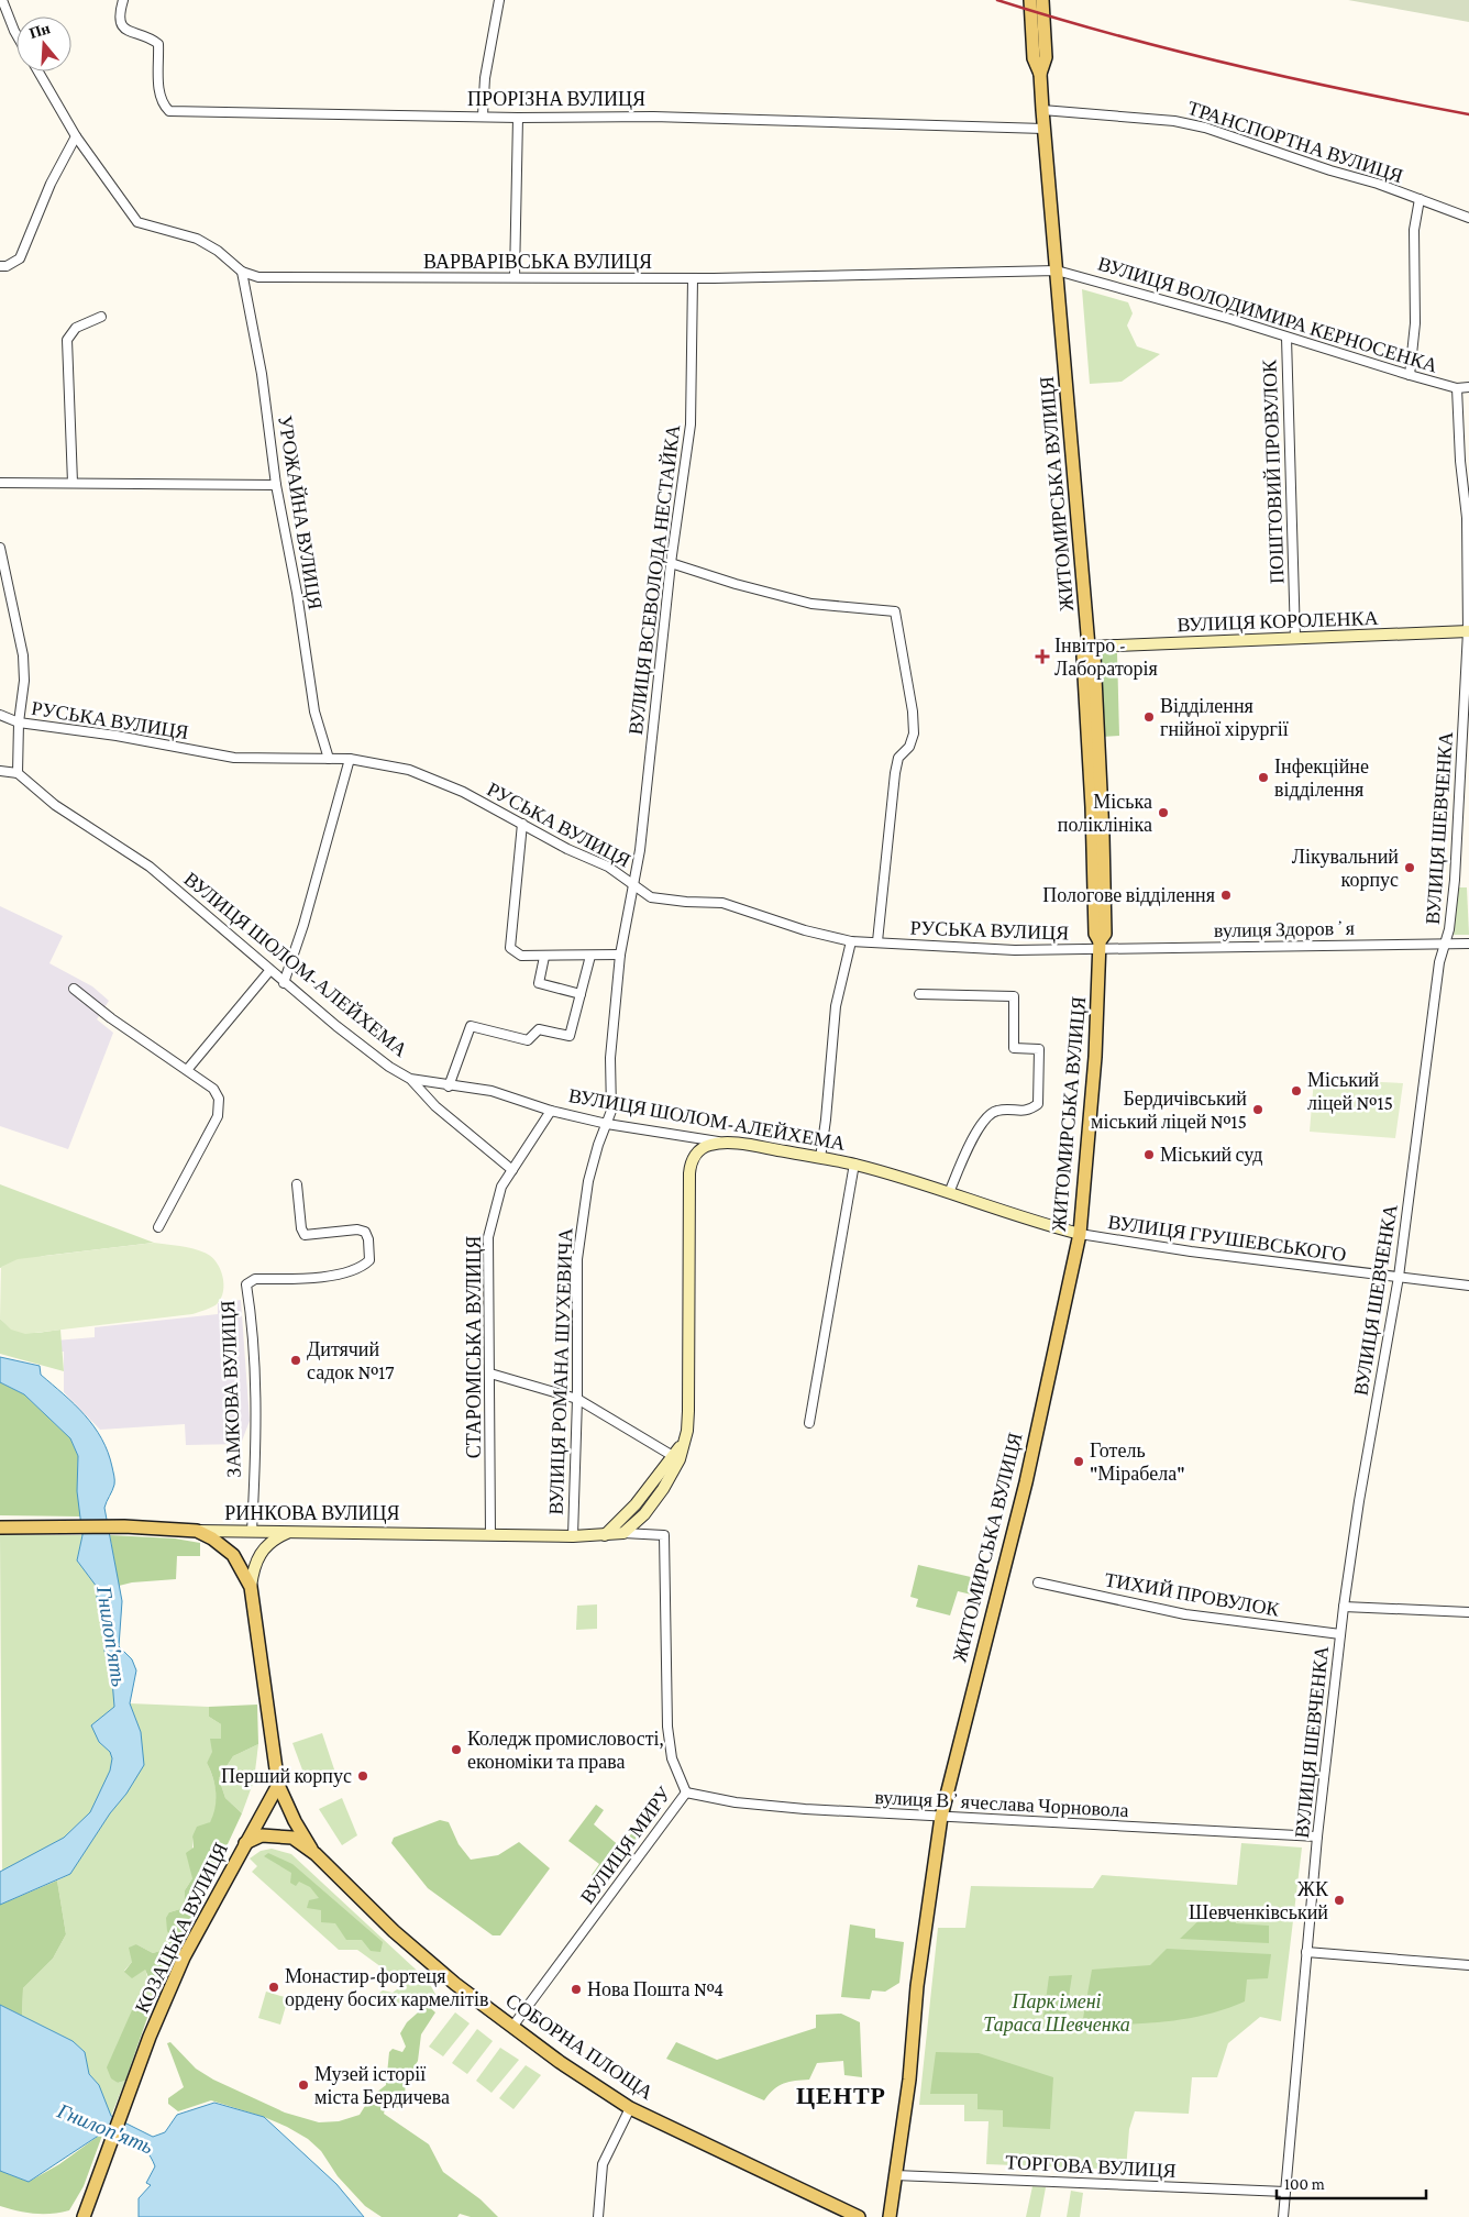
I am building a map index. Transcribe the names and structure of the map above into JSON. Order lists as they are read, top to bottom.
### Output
{
  "streets": {
    "main road": [
      "ЖИТОМИРСЬКА ВУЛИЦЯ",
      "ВУЛИЦЯ КОРОЛЕНКА",
      "ВУЛИЦЯ ШОЛОМ-АЛЕЙХЕМА",
      "РИНКОВА ВУЛИЦЯ",
      "КОЗАЦЬКА ВУЛИЦЯ",
      "СОБОРНА ПЛОЩА"
    ],
    "street": [
      "ПРОРІЗНА ВУЛИЦЯ",
      "ТРАНСПОРТНА ВУЛИЦЯ",
      "ВАРВАРІВСЬКА ВУЛИЦЯ",
      "ВУЛИЦЯ ВОЛОДИМИРА КЕРНОСЕНКА",
      "ПОШТОВИЙ ПРОВУЛОК",
      "УРОЖАЙНА ВУЛИЦЯ",
      "ВУЛИЦЯ ВСЕВОЛОДА НЕСТАЙКА",
      "РУСЬКА ВУЛИЦЯ",
      "ВУЛИЦЯ ШЕВЧЕНКА",
      "вулиця Здоровʼя",
      "ВУЛИЦЯ ГРУШЕВСЬКОГО",
      "СТАРОМІСЬКА ВУЛИЦЯ",
      "ВУЛИЦЯ РОМАНА ШУХЕВИЧА",
      "ЗАМКОВА ВУЛИЦЯ",
      "ТИХИЙ ПРОВУЛОК",
      "вулиця Вʼячеслава Чорновола",
      "ВУЛИЦЯ МИРУ",
      "ТОРГОВА ВУЛИЦЯ"
    ]
  },
  "crossings": [
    ["ПРОРІЗНА ВУЛИЦЯ", "ЖИТОМИРСЬКА ВУЛИЦЯ"],
    ["ТРАНСПОРТНА ВУЛИЦЯ", "ЖИТОМИРСЬКА ВУЛИЦЯ"],
    ["ВАРВАРІВСЬКА ВУЛИЦЯ", "ВУЛИЦЯ ВОЛОДИМИРА КЕРНОСЕНКА"],
    ["ВАРВАРІВСЬКА ВУЛИЦЯ", "ЖИТОМИРСЬКА ВУЛИЦЯ"],
    ["ВАРВАРІВСЬКА ВУЛИЦЯ", "УРОЖАЙНА ВУЛИЦЯ"],
    ["ВАРВАРІВСЬКА ВУЛИЦЯ", "ВУЛИЦЯ ВСЕВОЛОДА НЕСТАЙКА"],
    ["ВУЛИЦЯ ВОЛОДИМИРА КЕРНОСЕНКА", "ПОШТОВИЙ ПРОВУЛОК"],
    ["ВУЛИЦЯ ВОЛОДИМИРА КЕРНОСЕНКА", "ЖИТОМИРСЬКА ВУЛИЦЯ"],
    ["ВУЛИЦЯ ВОЛОДИМИРА КЕРНОСЕНКА", "ВУЛИЦЯ ШЕВЧЕНКА"],
    ["ПОШТОВИЙ ПРОВУЛОК", "ВУЛИЦЯ КОРОЛЕНКА"],
    ["ЖИТОМИРСЬКА ВУЛИЦЯ", "ВУЛИЦЯ КОРОЛЕНКА"],
    ["ЖИТОМИРСЬКА ВУЛИЦЯ", "РУСЬКА ВУЛИЦЯ"],
    ["ЖИТОМИРСЬКА ВУЛИЦЯ", "вулиця Здоровʼя"],
    ["ЖИТОМИРСЬКА ВУЛИЦЯ", "ВУЛИЦЯ ШОЛОМ-АЛЕЙХЕМА"],
    ["ЖИТОМИРСЬКА ВУЛИЦЯ", "ВУЛИЦЯ ГРУШЕВСЬКОГО"],
    ["ЖИТОМИРСЬКА ВУЛИЦЯ", "вулиця Вʼячеслава Чорновола"],
    ["ЖИТОМИРСЬКА ВУЛИЦЯ", "ТОРГОВА ВУЛИЦЯ"],
    ["УРОЖАЙНА ВУЛИЦЯ", "РУСЬКА ВУЛИЦЯ"],
    ["ВУЛИЦЯ ВСЕВОЛОДА НЕСТАЙКА", "РУСЬКА ВУЛИЦЯ"],
    ["ВУЛИЦЯ ВСЕВОЛОДА НЕСТАЙКА", "ВУЛИЦЯ РОМАНА ШУХЕВИЧА"],
    ["ВУЛИЦЯ КОРОЛЕНКА", "ВУЛИЦЯ ШЕВЧЕНКА"],
    ["РУСЬКА ВУЛИЦЯ", "вулиця Здоровʼя"],
    ["РУСЬКА ВУЛИЦЯ", "ВУЛИЦЯ РОМАНА ШУХЕВИЧА"],
    ["ВУЛИЦЯ ШЕВЧЕНКА", "вулиця Здоровʼя"],
    ["ВУЛИЦЯ ШЕВЧЕНКА", "ВУЛИЦЯ ГРУШЕВСЬКОГО"],
    ["ВУЛИЦЯ ШЕВЧЕНКА", "ТИХИЙ ПРОВУЛОК"],
    ["ВУЛИЦЯ ШЕВЧЕНКА", "вулиця Вʼячеслава Чорновола"],
    ["ВУЛИЦЯ ШЕВЧЕНКА", "ТОРГОВА ВУЛИЦЯ"],
    ["ВУЛИЦЯ ШОЛОМ-АЛЕЙХЕМА", "ВУЛИЦЯ ГРУШЕВСЬКОГО"],
    ["ВУЛИЦЯ ШОЛОМ-АЛЕЙХЕМА", "СТАРОМІСЬКА ВУЛИЦЯ"],
    ["ВУЛИЦЯ ШОЛОМ-АЛЕЙХЕМА", "ВУЛИЦЯ РОМАНА ШУХЕВИЧА"],
    ["СТАРОМІСЬКА ВУЛИЦЯ", "РИНКОВА ВУЛИЦЯ"],
    ["ВУЛИЦЯ РОМАНА ШУХЕВИЧА", "РИНКОВА ВУЛИЦЯ"],
    ["ЗАМКОВА ВУЛИЦЯ", "РИНКОВА ВУЛИЦЯ"],
    ["РИНКОВА ВУЛИЦЯ", "ВУЛИЦЯ МИРУ"],
    ["вулиця Вʼячеслава Чорновола", "ВУЛИЦЯ МИРУ"],
    ["ВУЛИЦЯ МИРУ", "СОБОРНА ПЛОЩА"],
    ["КОЗАЦЬКА ВУЛИЦЯ", "СОБОРНА ПЛОЩА"]
  ],
  "districts": ["ЦЕНТР"],
  "water": ["Гнилоп'ять"],
  "parks": ["Парк імені Тараса Шевченка"],
  "places": {
    "health": ["Інвітро - Лабораторія"],
    "other": [
      "Відділення гнійної хірургії",
      "Інфекційне відділення",
      "Міська поліклініка",
      "Лікувальний корпус",
      "Пологове відділення",
      "Міський ліцей №15",
      "Бердичівський міський ліцей №15",
      "Міський суд",
      "Дитячий садок №17",
      "Готель \"Мірабела\"",
      "Коледж промисловості, економіки та права",
      "Перший корпус",
      "ЖК Шевченківський",
      "Монастир-фортеця ордену босих кармелітів",
      "Нова Пошта №4",
      "Музей історії міста Бердичева"
    ]
  },
  "scale_bar": "100 m",
  "north": "top"
}
